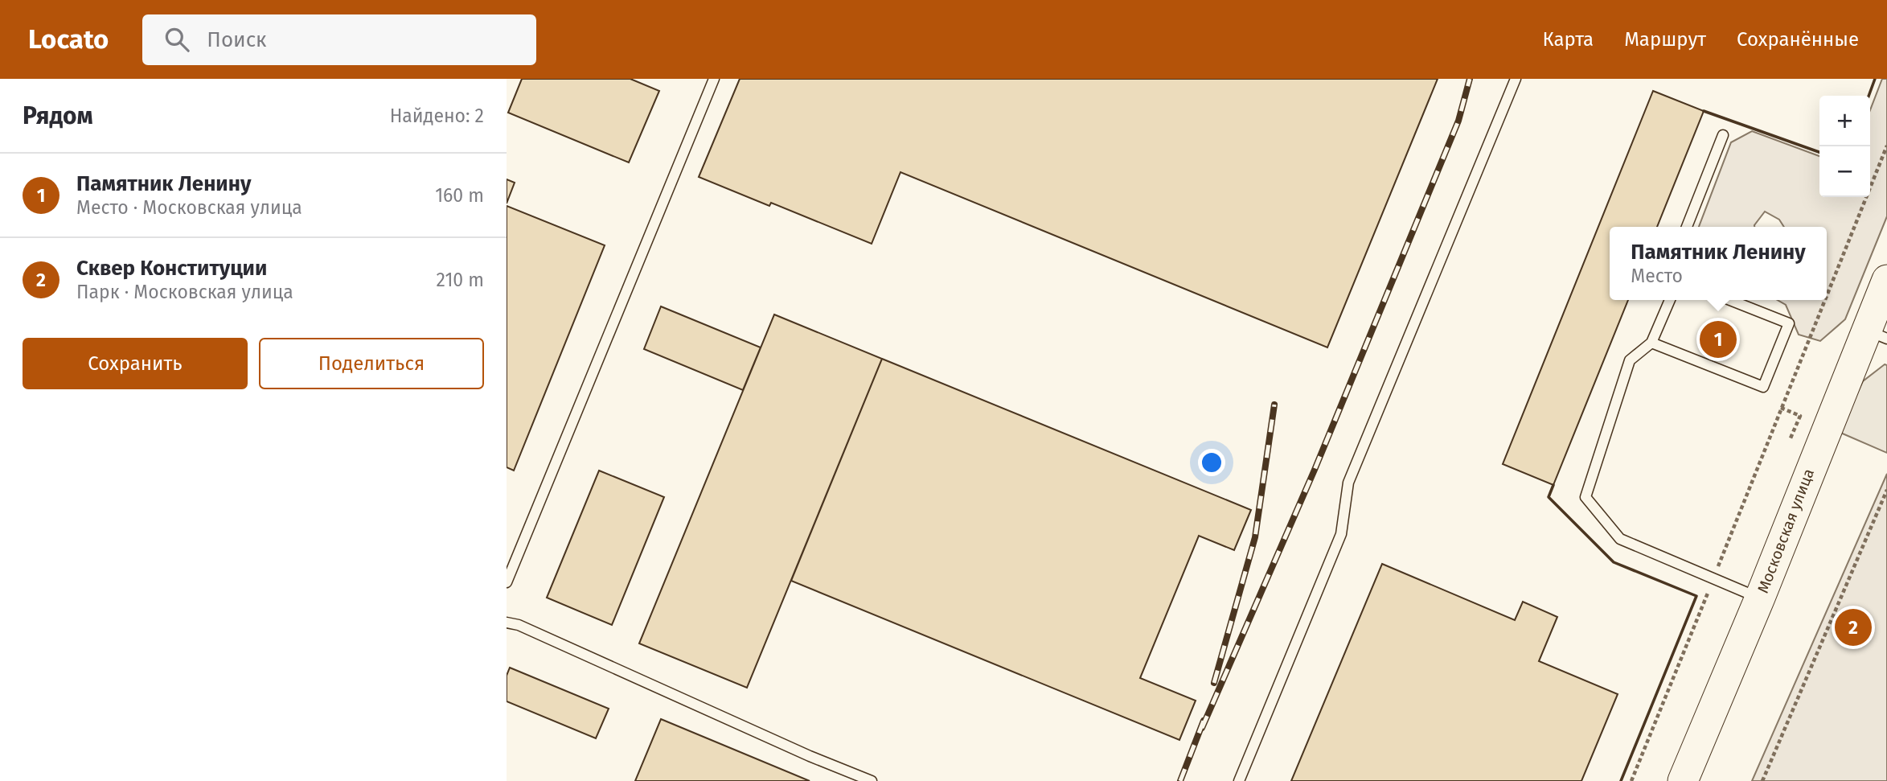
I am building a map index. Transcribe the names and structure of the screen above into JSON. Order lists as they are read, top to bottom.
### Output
{
  "streets": {
    "main road": ["Московская улица"]
  },
  "page": {
    "header": "Locato",
    "search": "Поиск",
    "nav": ["Карта", "Маршрут", "Сохранённые"],
    "heading": ["Рядом", "Найдено: 2"],
    "map_buttons": ["+", "−"],
    "list": [
      {
        "mark": "1",
        "name": "Памятник Ленину",
        "note": "Место · Московская улица",
        "value": "160 m"
      },
      {
        "mark": "2",
        "name": "Сквер Конституции",
        "note": "Парк · Московская улица",
        "value": "210 m"
      }
    ],
    "popup": ["Памятник Ленину", "Место"],
    "pins": ["1", "2"],
    "buttons": ["Сохранить", "Поделиться"]
  }
}
